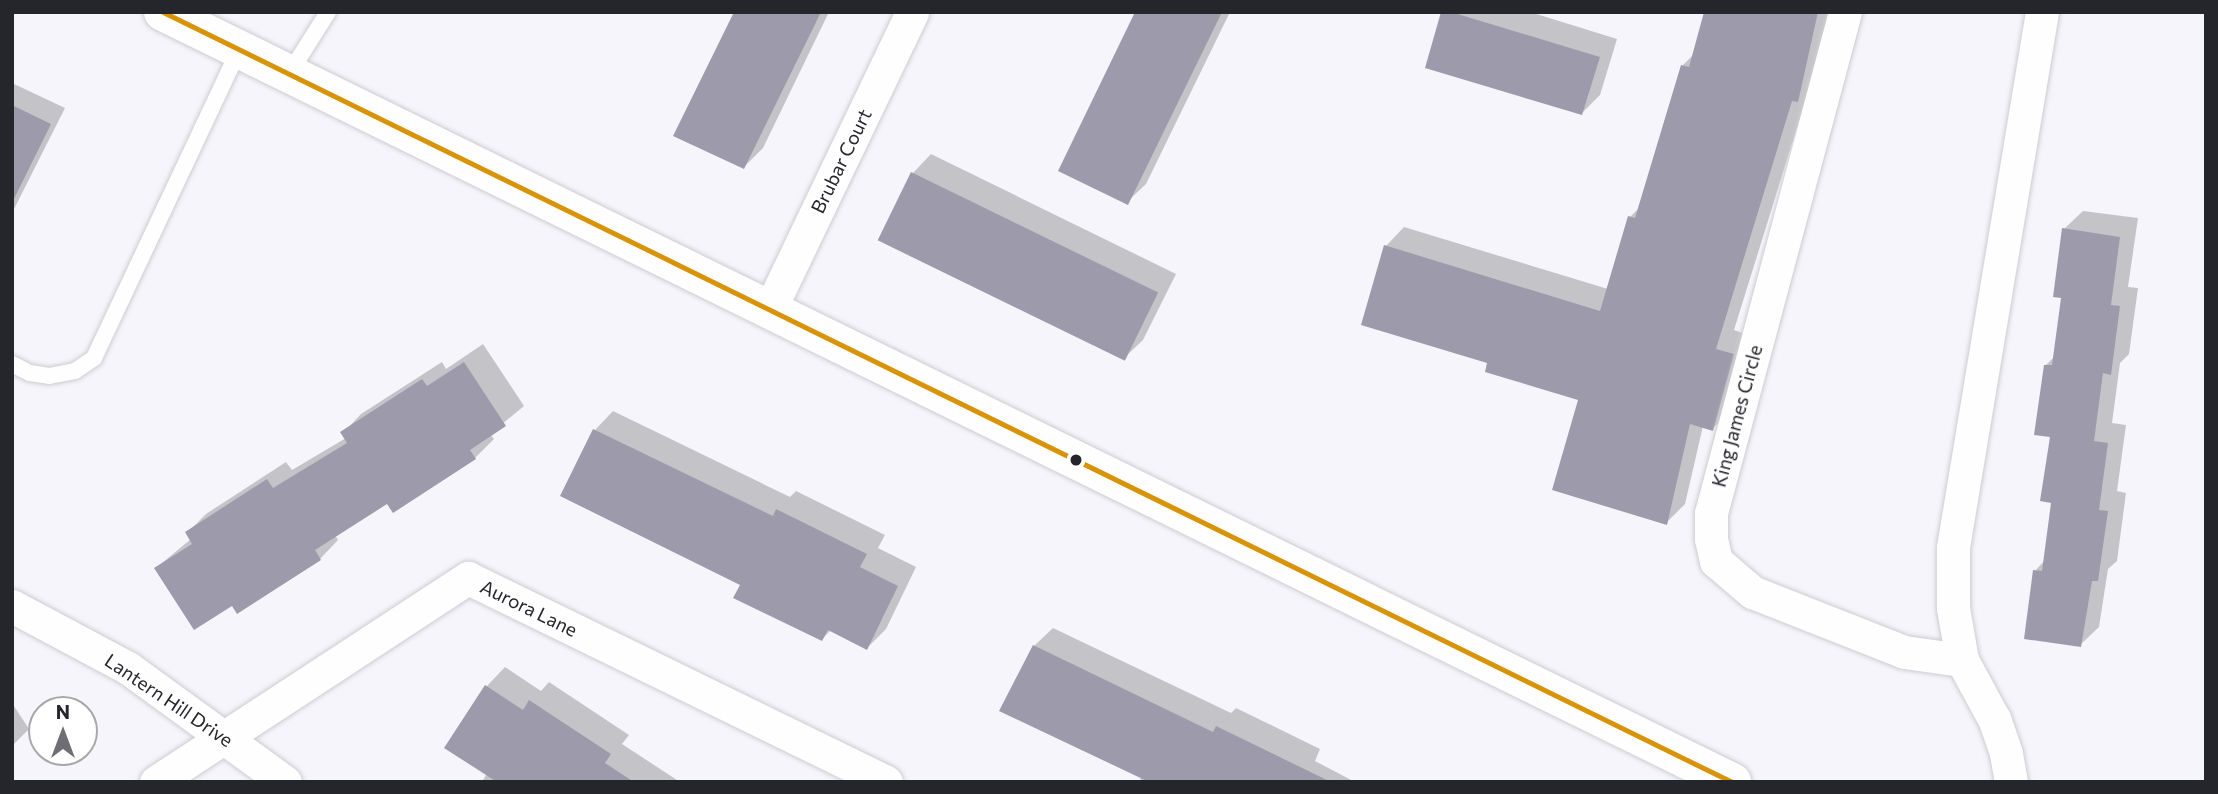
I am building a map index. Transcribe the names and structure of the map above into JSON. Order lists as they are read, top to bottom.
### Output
{
  "streets": {
    "street": [
      "Brubar Court",
      "King James Circle",
      "Aurora Lane",
      "Lantern Hill Drive"
    ]
  },
  "crossings": [
    ["Aurora Lane", "Lantern Hill Drive"]
  ],
  "north": "top"
}
